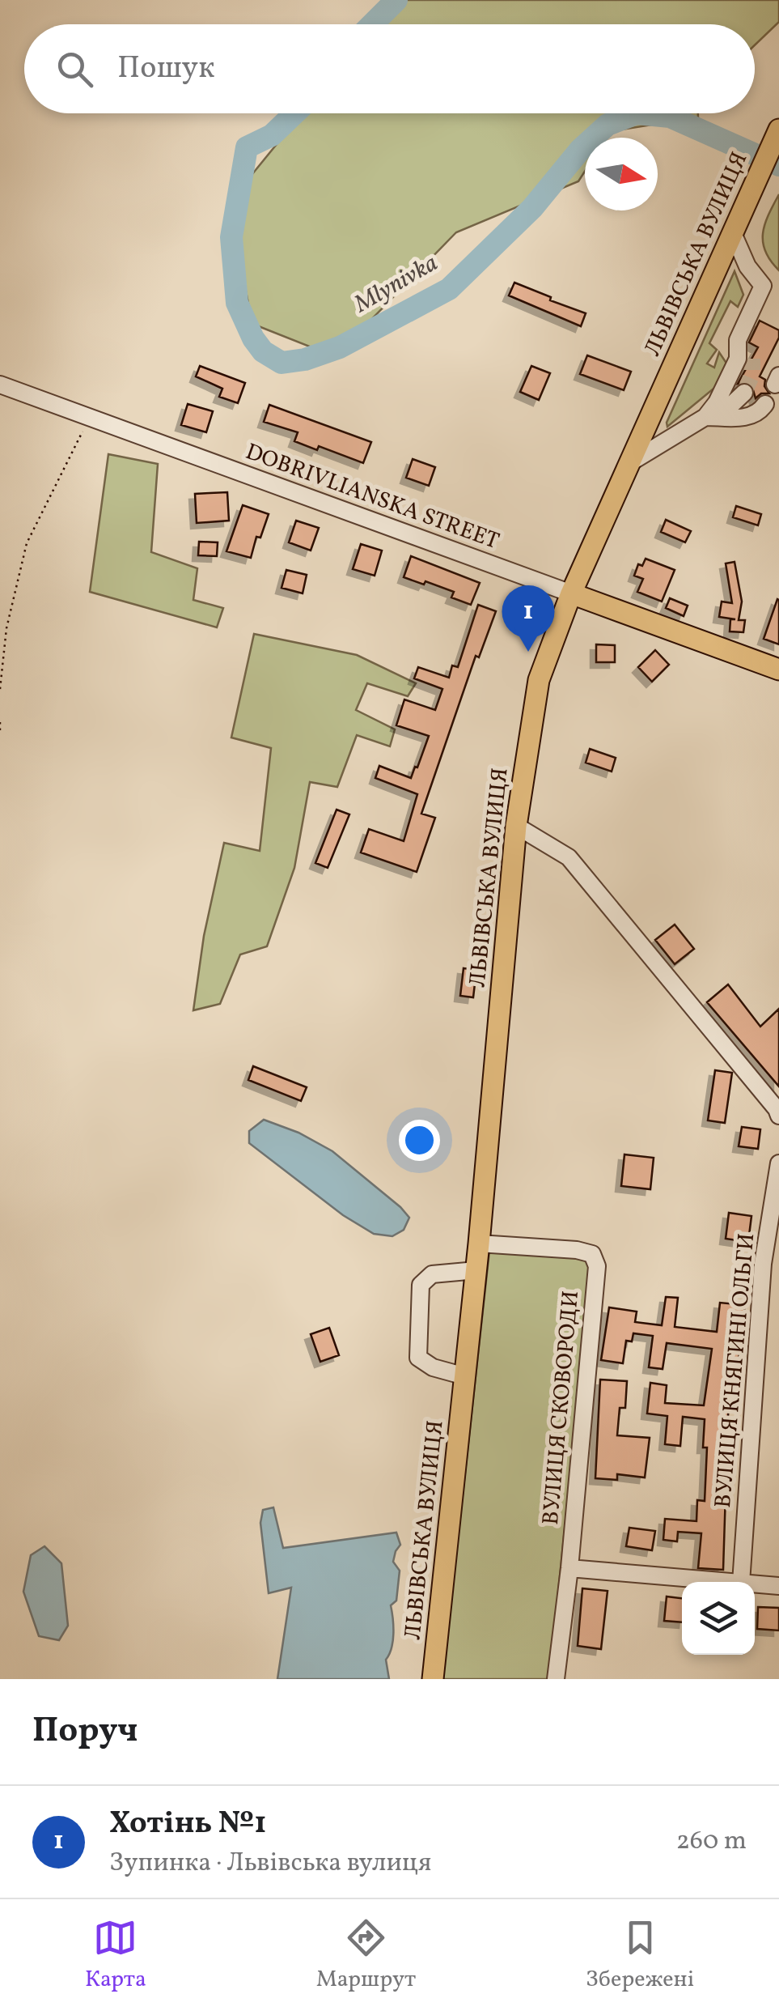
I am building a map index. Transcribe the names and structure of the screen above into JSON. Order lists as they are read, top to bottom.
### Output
{
  "streets": {
    "main road": ["ЛЬВІВСЬКА ВУЛИЦЯ"],
    "street": ["DOBRIVLIANSKA STREET", "ВУЛИЦЯ КНЯГИНІ ОЛЬГИ", "ВУЛИЦЯ СКОВОРОДИ"]
  },
  "crossings": [
    ["ЛЬВІВСЬКА ВУЛИЦЯ", "DOBRIVLIANSKA STREET"],
    ["ЛЬВІВСЬКА ВУЛИЦЯ", "ВУЛИЦЯ СКОВОРОДИ"]
  ],
  "water": ["Mlynivka"],
  "north": "right",
  "page": {
    "search": "Пошук",
    "pins": "1",
    "heading": "Поруч",
    "list": [
      {
        "mark": "1",
        "name": "Хотінь №1",
        "note": "Зупинка · Львівська вулиця",
        "value": "260 m"
      }
    ],
    "nav": ["Карта", "Маршрут", "Збережені"]
  }
}
